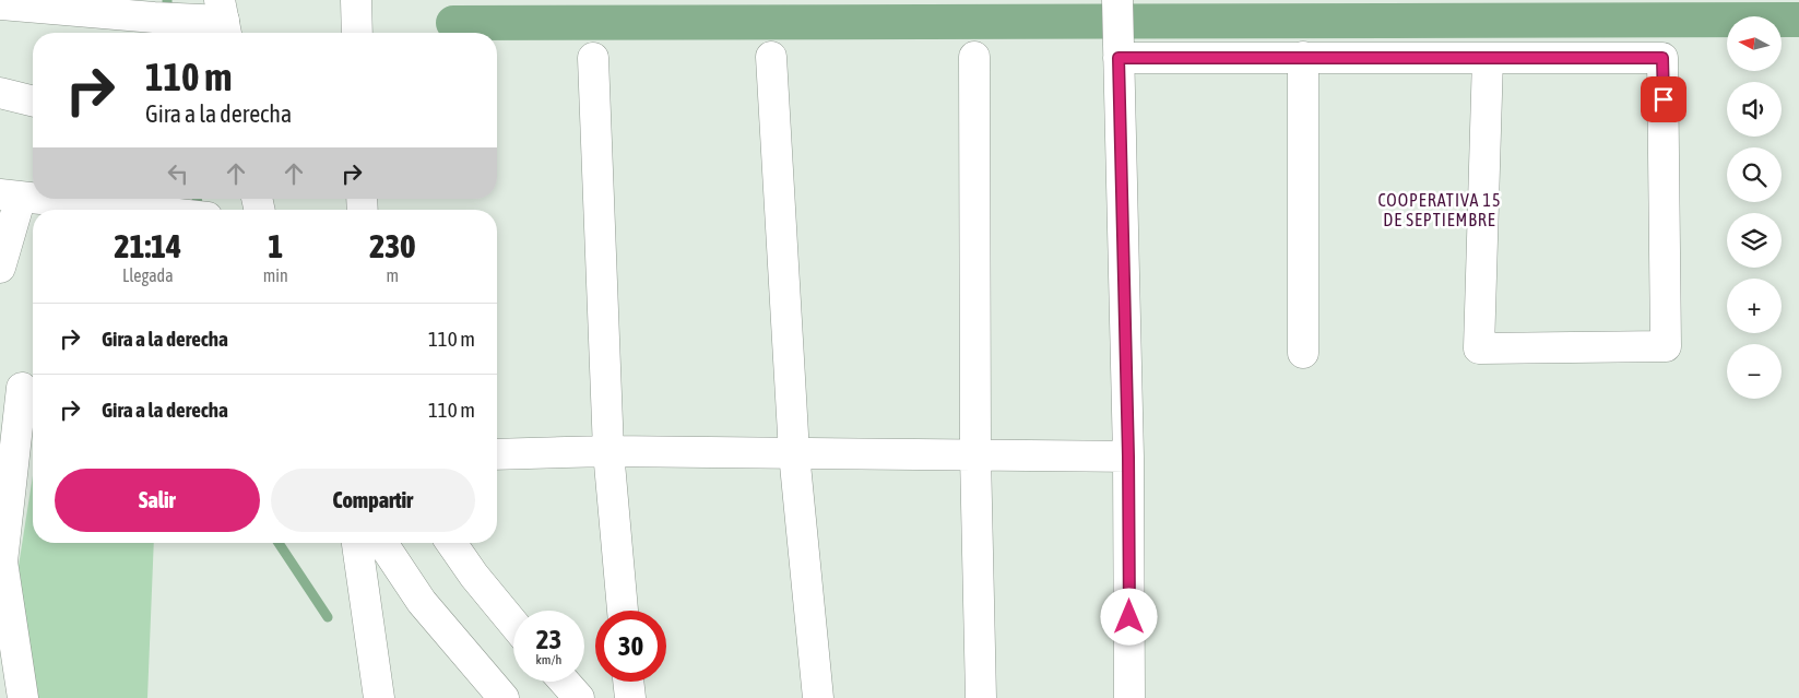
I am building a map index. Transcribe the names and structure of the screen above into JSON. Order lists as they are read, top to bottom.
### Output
{
  "districts": ["COOPERATIVA 15 DE SEPTIEMBRE"],
  "north": "left",
  "page": {
    "map_buttons": ["+", "−"],
    "turn": ["110 m", "Gira a la derecha"],
    "eta": [
      "21:14",
      "Llegada",
      "1",
      "min",
      "230",
      "m"
    ],
    "list": [
      {
        "name": "Gira a la derecha",
        "value": "110 m"
      },
      {
        "name": "Gira a la derecha",
        "value": "110 m"
      }
    ],
    "buttons": ["Salir", "Compartir"],
    "speed": "23 km/h",
    "limit": "30"
  }
}
